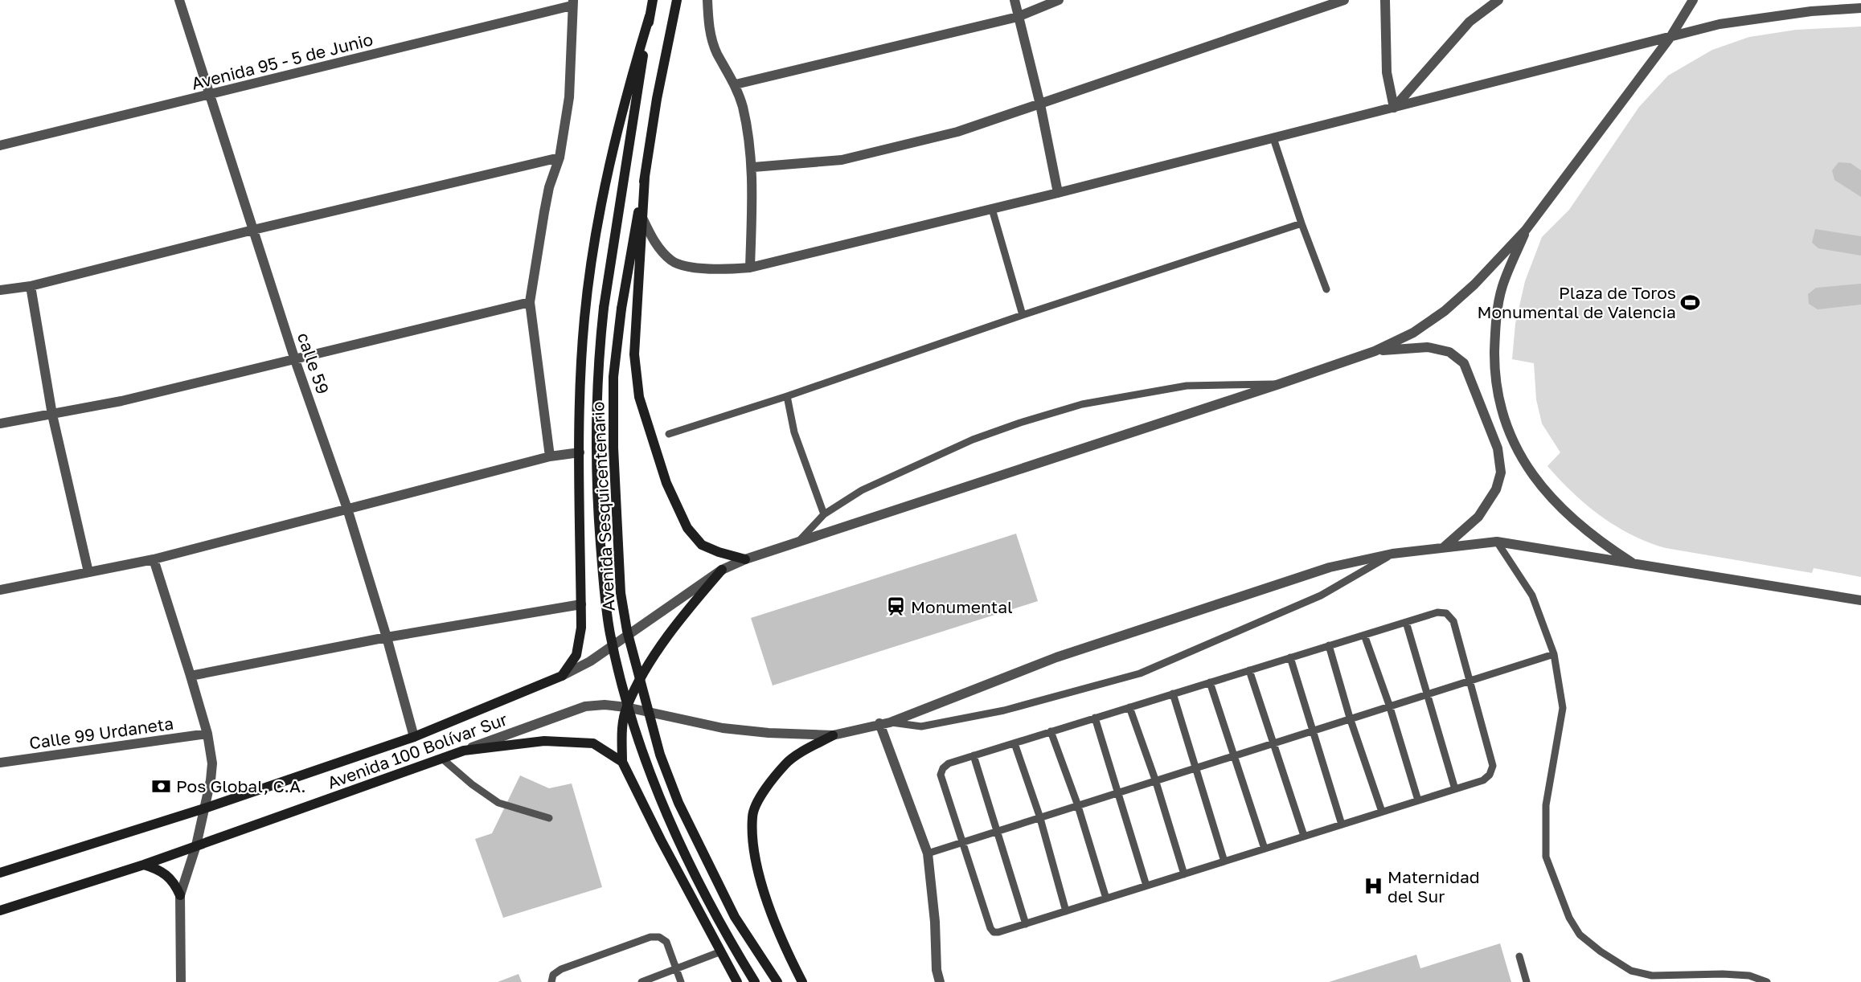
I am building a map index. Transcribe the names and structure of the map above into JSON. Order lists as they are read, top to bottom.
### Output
{
  "streets": {
    "main road": ["Avenida Sesquicentenario", "Avenida 100 Bolívar Sur"],
    "street": ["Avenida 95 - 5 de Junio", "calle 59", "Calle 99 Urdaneta"]
  },
  "crossings": [
    ["Avenida 95 - 5 de Junio", "calle 59"],
    ["calle 59", "Avenida 100 Bolívar Sur"]
  ],
  "places": {
    "sports": ["Plaza de Toros Monumental de Valencia"],
    "station": ["Monumental"],
    "bank": ["Pos Global, C.A."],
    "hospital": ["Maternidad del Sur"]
  }
}
